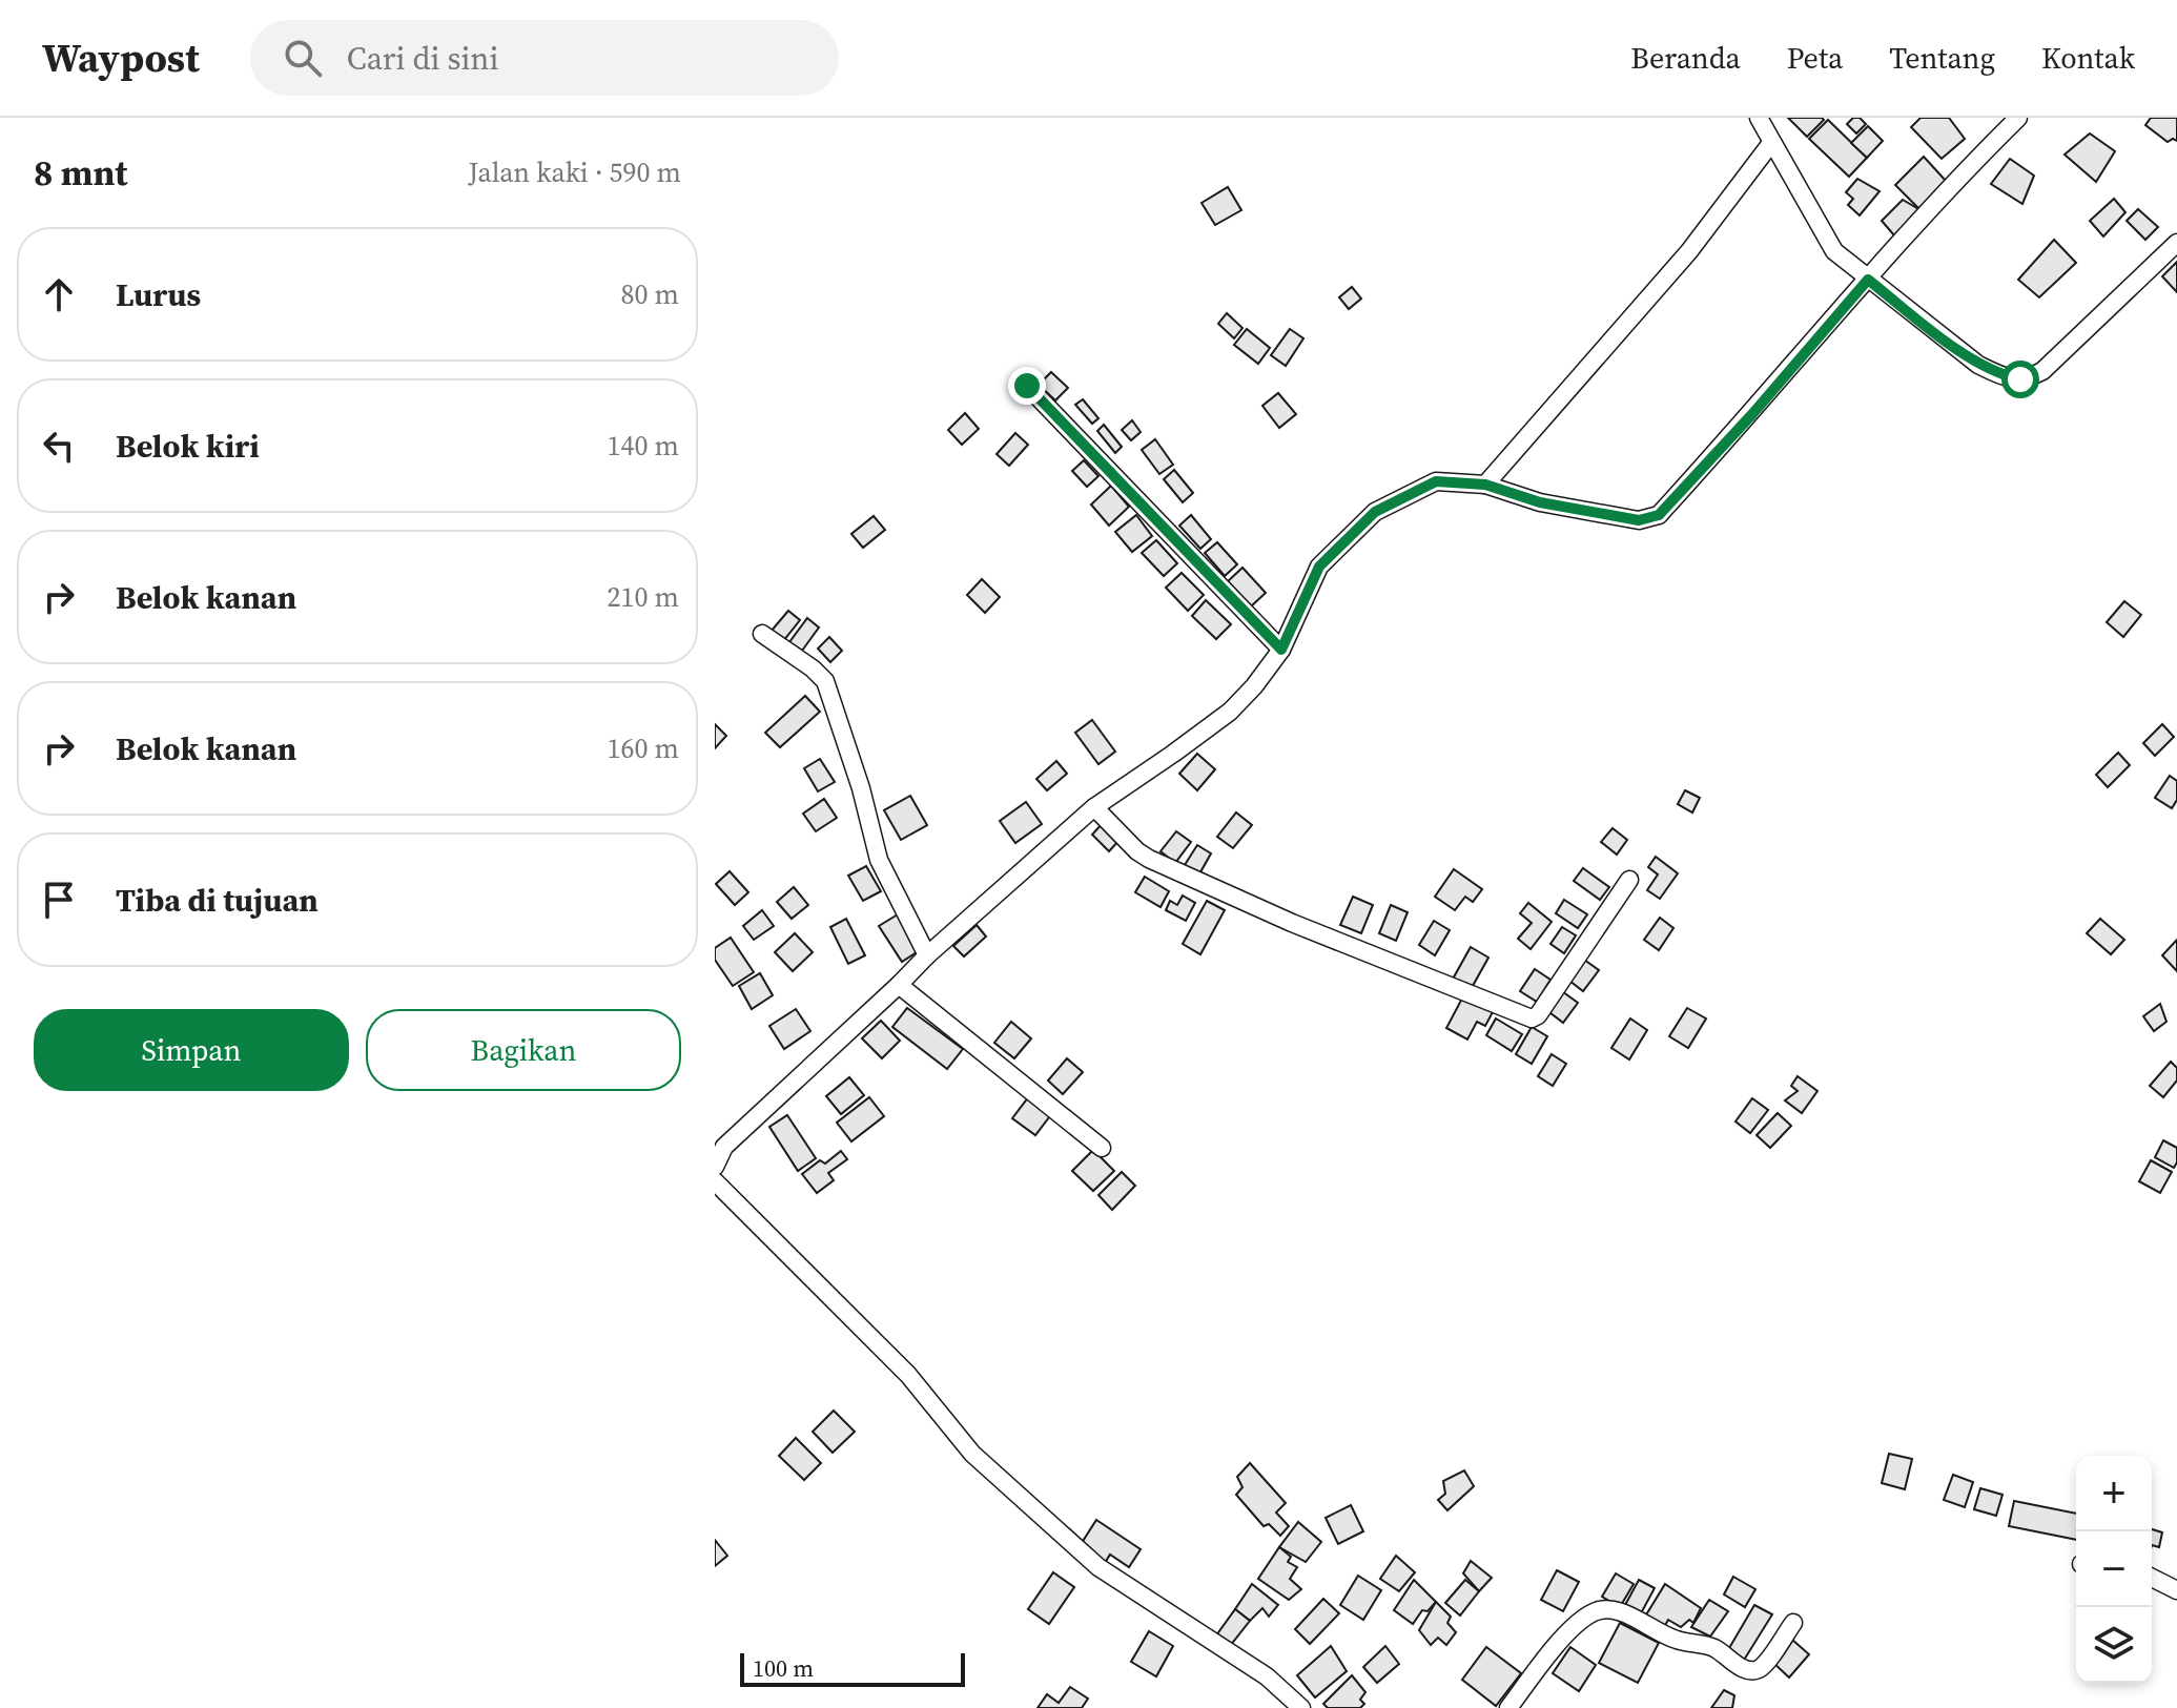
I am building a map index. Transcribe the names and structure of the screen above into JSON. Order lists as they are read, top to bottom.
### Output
{
  "scale_bar": "100 m",
  "page": {
    "header": "Waypost",
    "search": "Cari di sini",
    "nav": [
      "Beranda",
      "Peta",
      "Tentang",
      "Kontak"
    ],
    "heading": ["8 mnt", "Jalan kaki · 590 m"],
    "list": [
      ["Lurus", "80 m"],
      ["Belok kiri", "140 m"],
      ["Belok kanan", "210 m"],
      ["Belok kanan", "160 m"],
      "Tiba di tujuan"
    ],
    "buttons": ["Simpan", "Bagikan"],
    "map_buttons": ["+", "−"],
    "scale": "100 m"
  }
}
